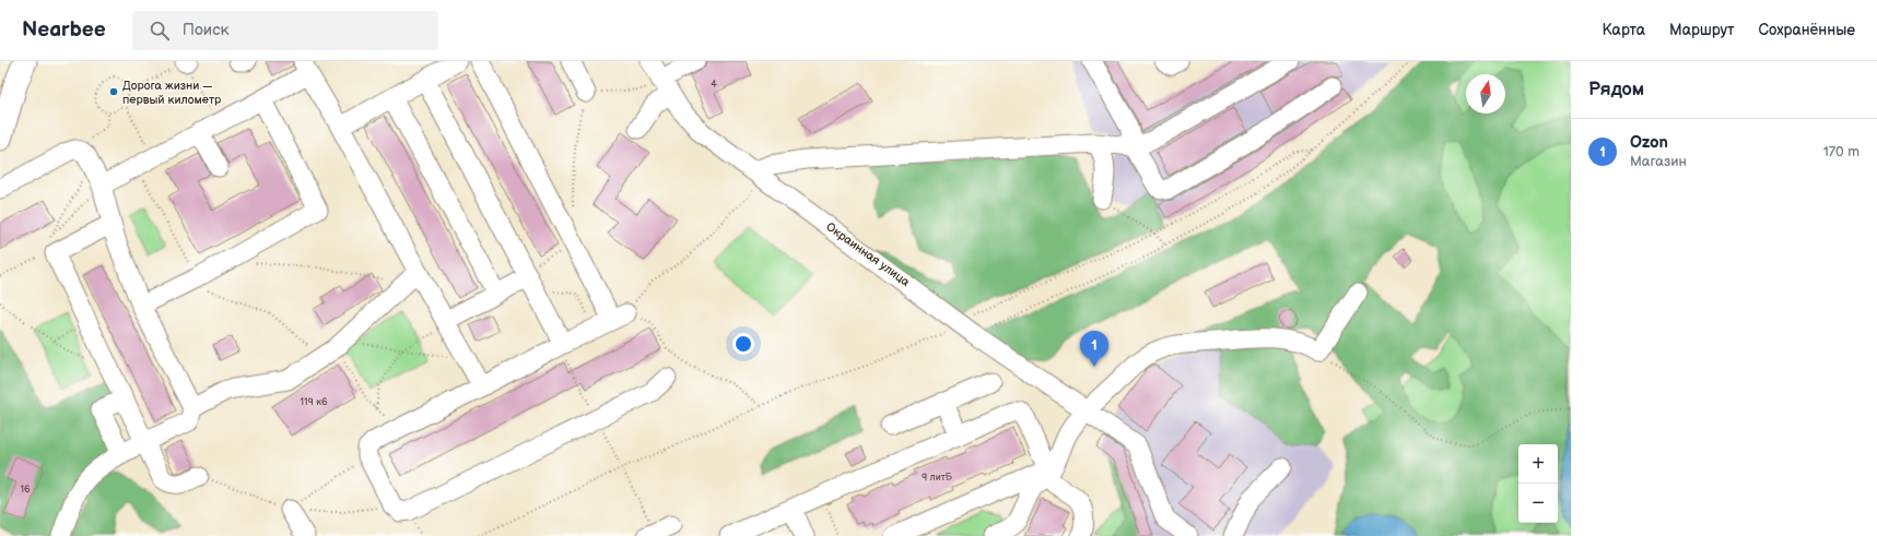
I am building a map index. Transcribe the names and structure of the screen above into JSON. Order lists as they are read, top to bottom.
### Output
{
  "streets": {
    "street": ["Окраинная улица"]
  },
  "places": ["Дорога жизни — первый километр"],
  "house_numbers": [
    "4",
    "119 к6",
    "9 литБ",
    "16"
  ],
  "north": "top",
  "page": {
    "header": "Nearbee",
    "search": "Поиск",
    "nav": ["Карта", "Маршрут", "Сохранённые"],
    "heading": "Рядом",
    "list": [
      {
        "mark": "1",
        "name": "Ozon",
        "note": "Магазин",
        "value": "170 m"
      }
    ],
    "pins": "1",
    "map_buttons": ["+", "−"]
  }
}
